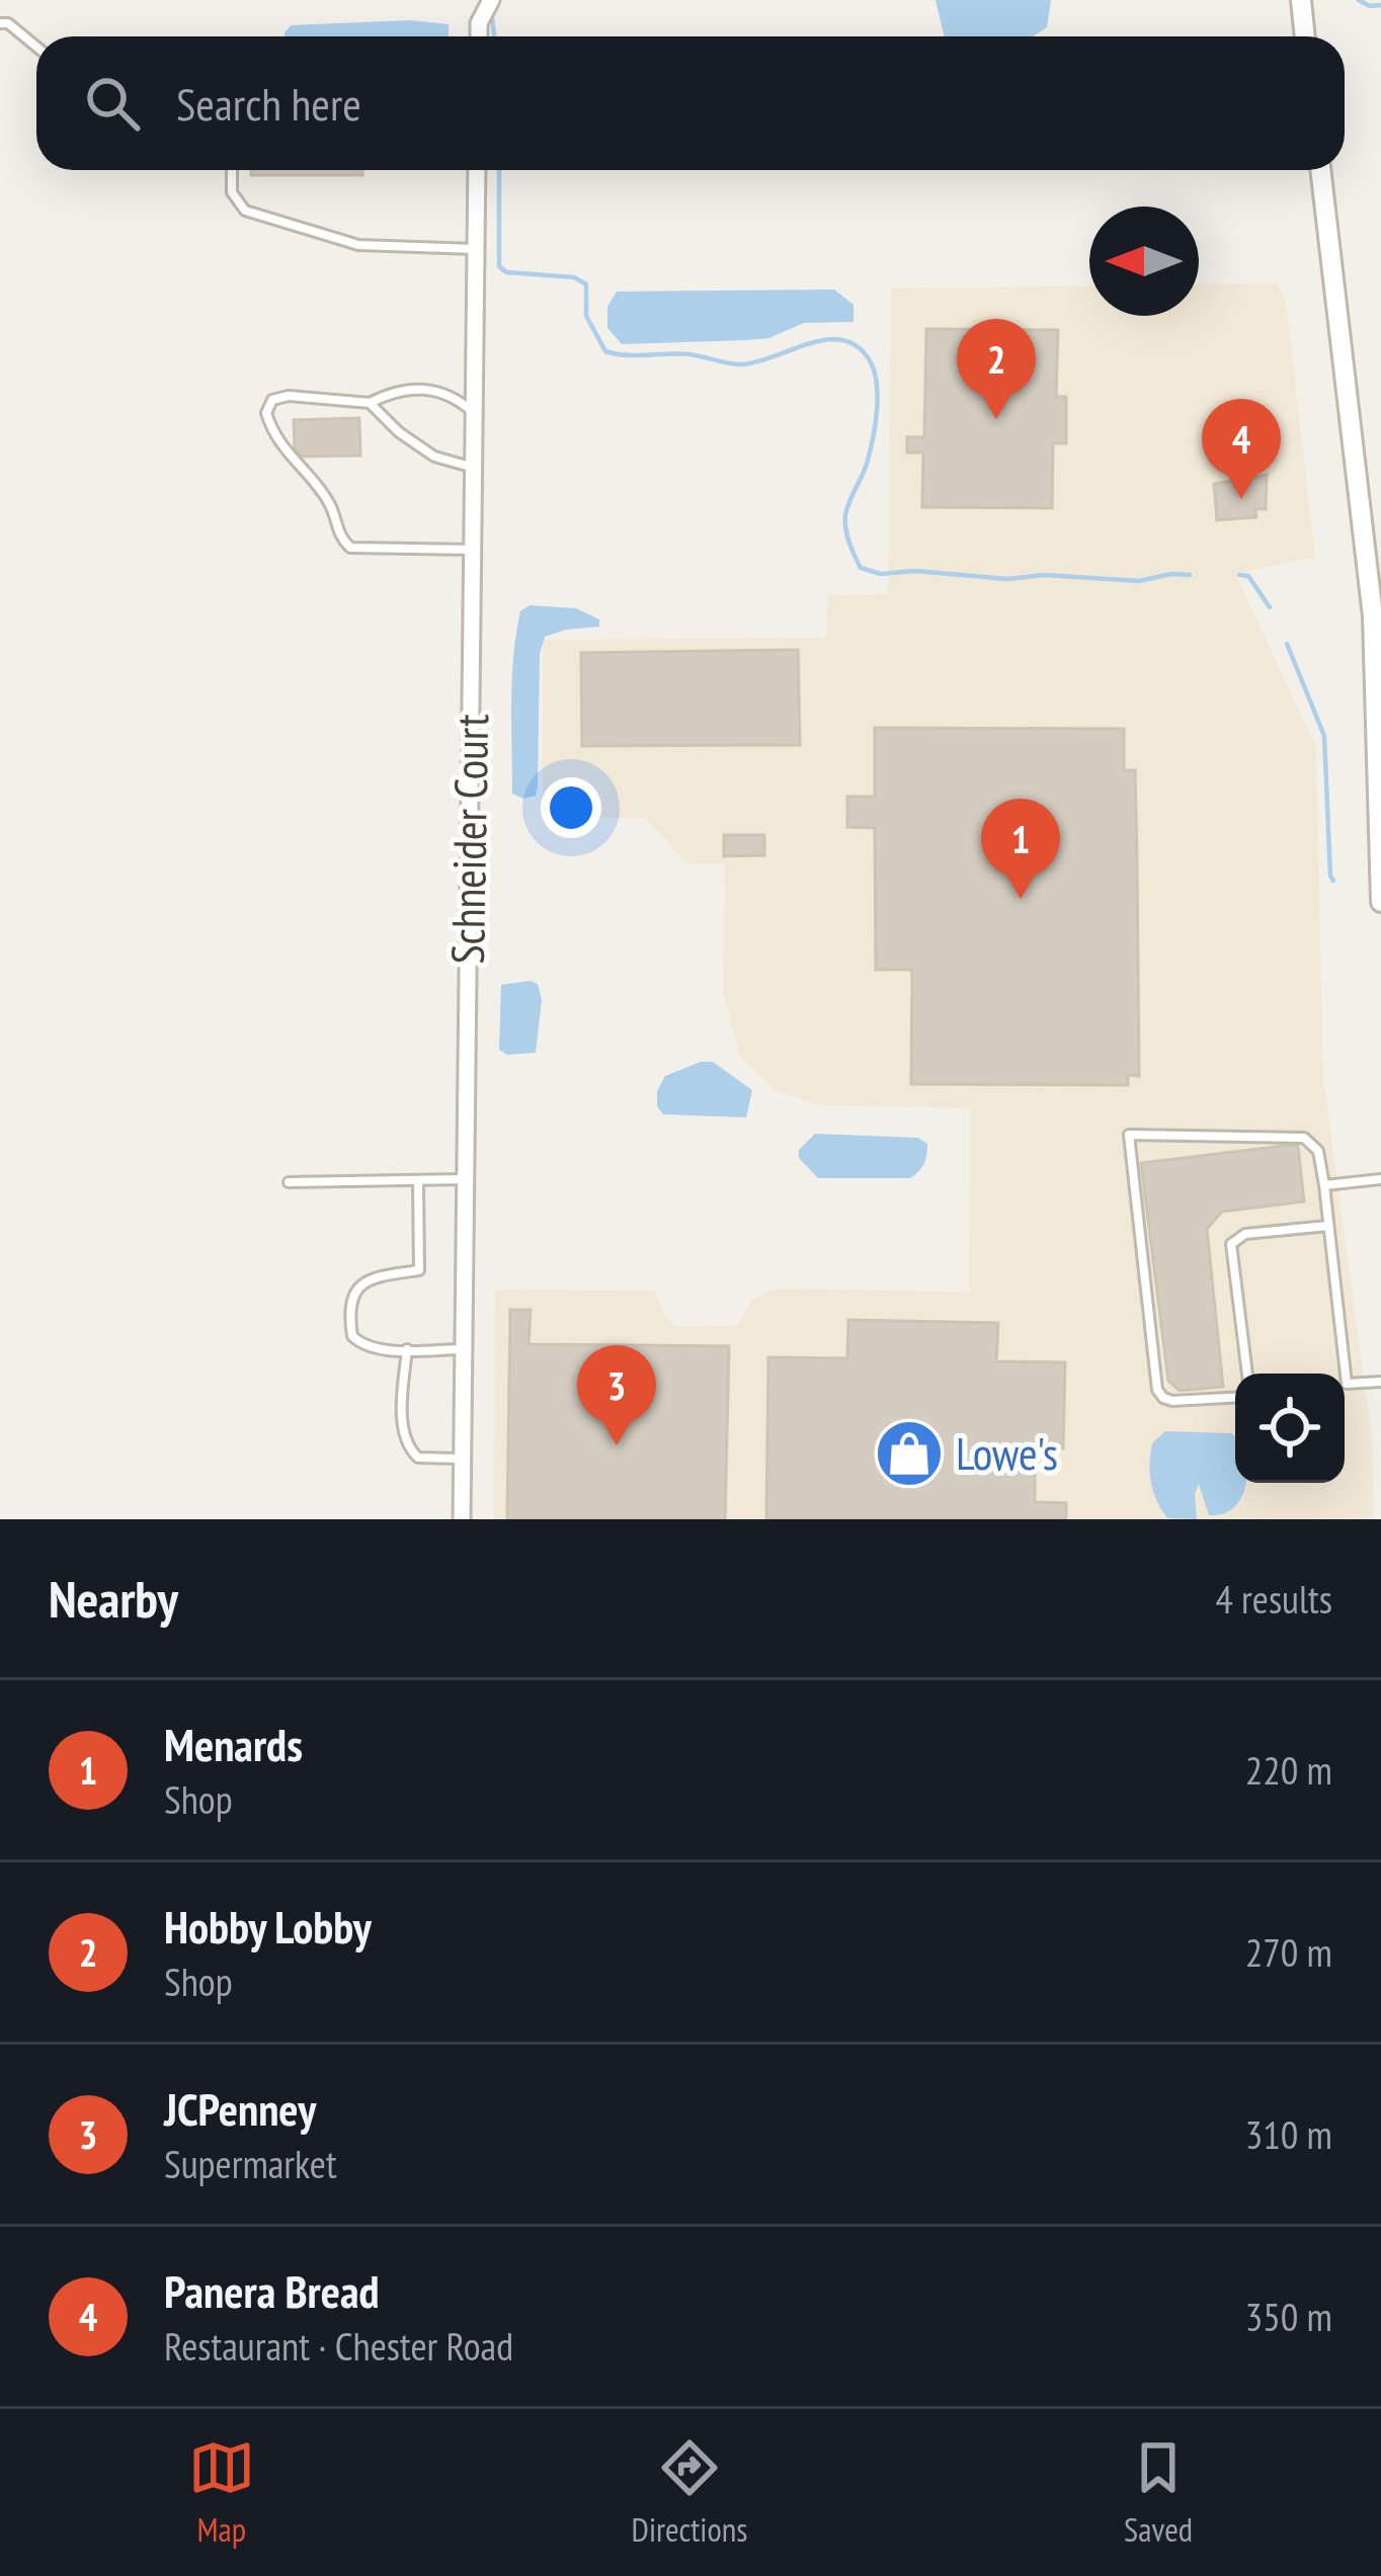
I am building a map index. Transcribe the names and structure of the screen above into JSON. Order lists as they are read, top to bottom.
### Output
{
  "streets": {
    "street": ["Schneider Court"]
  },
  "places": {
    "shop": ["Lowe's"]
  },
  "north": "left",
  "page": {
    "search": "Search here",
    "pins": [
      "2",
      "4",
      "1",
      "3"
    ],
    "heading": ["Nearby", "4 results"],
    "list": [
      {
        "mark": "1",
        "name": "Menards",
        "note": "Shop",
        "value": "220 m"
      },
      {
        "mark": "2",
        "name": "Hobby Lobby",
        "note": "Shop",
        "value": "270 m"
      },
      {
        "mark": "3",
        "name": "JCPenney",
        "note": "Supermarket",
        "value": "310 m"
      },
      {
        "mark": "4",
        "name": "Panera Bread",
        "note": "Restaurant · Chester Road",
        "value": "350 m"
      }
    ],
    "nav": ["Map", "Directions", "Saved"]
  }
}
